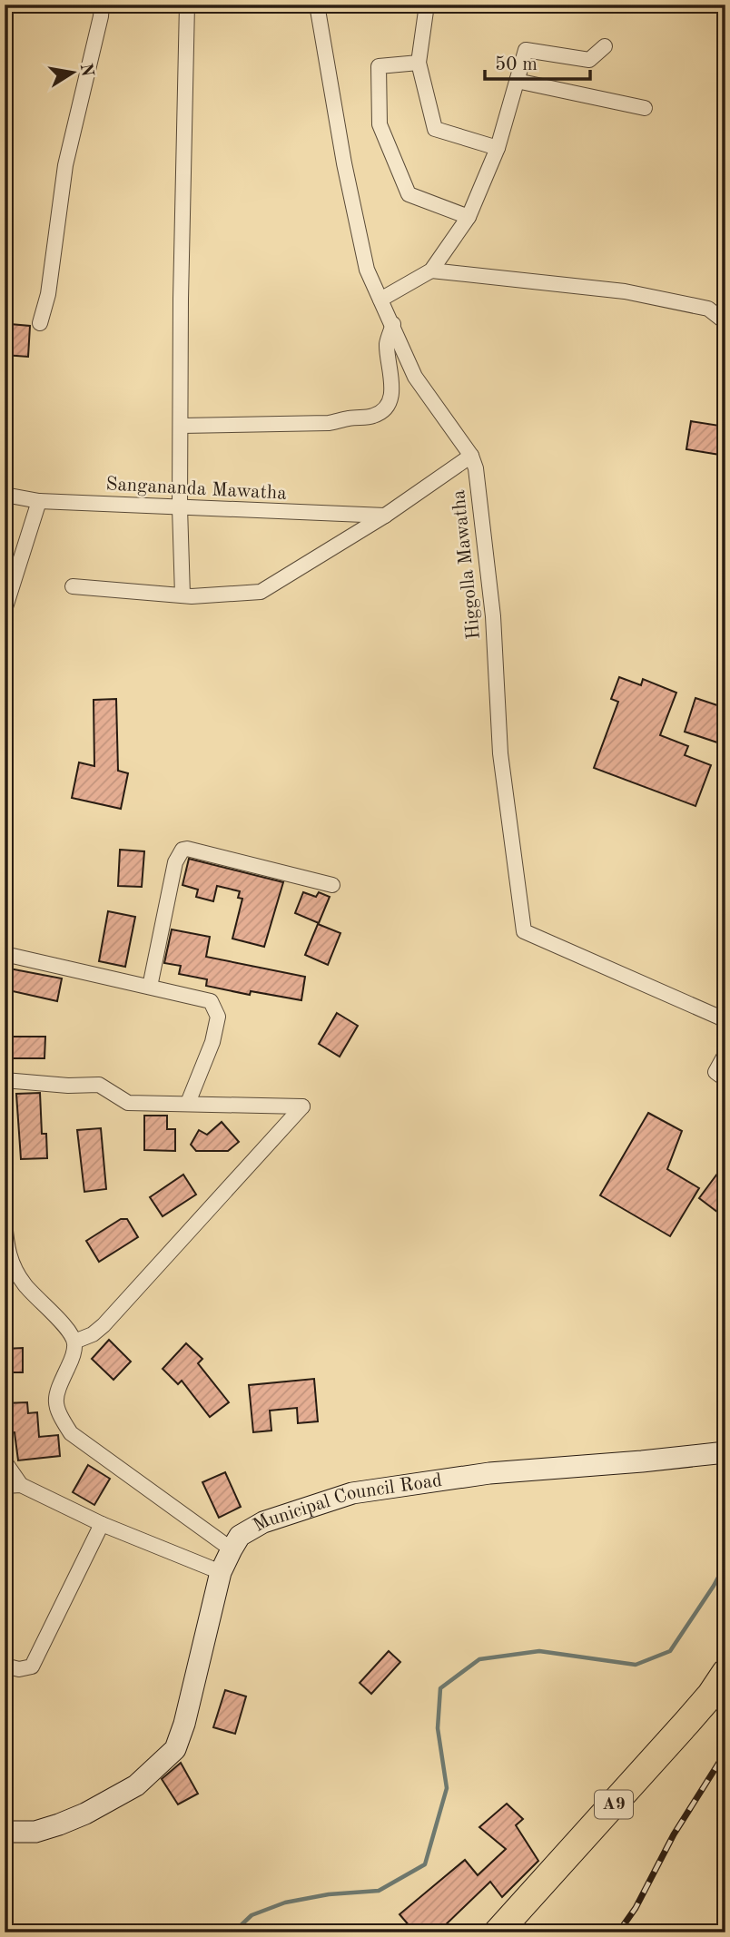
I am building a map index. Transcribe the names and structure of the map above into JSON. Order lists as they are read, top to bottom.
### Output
{
  "streets": {
    "highway": ["A9"],
    "street": ["Sangananda Mawatha", "Higgolla Mawatha", "Municipal Council Road"]
  },
  "scale_bar": "50 m",
  "north": "right"
}
